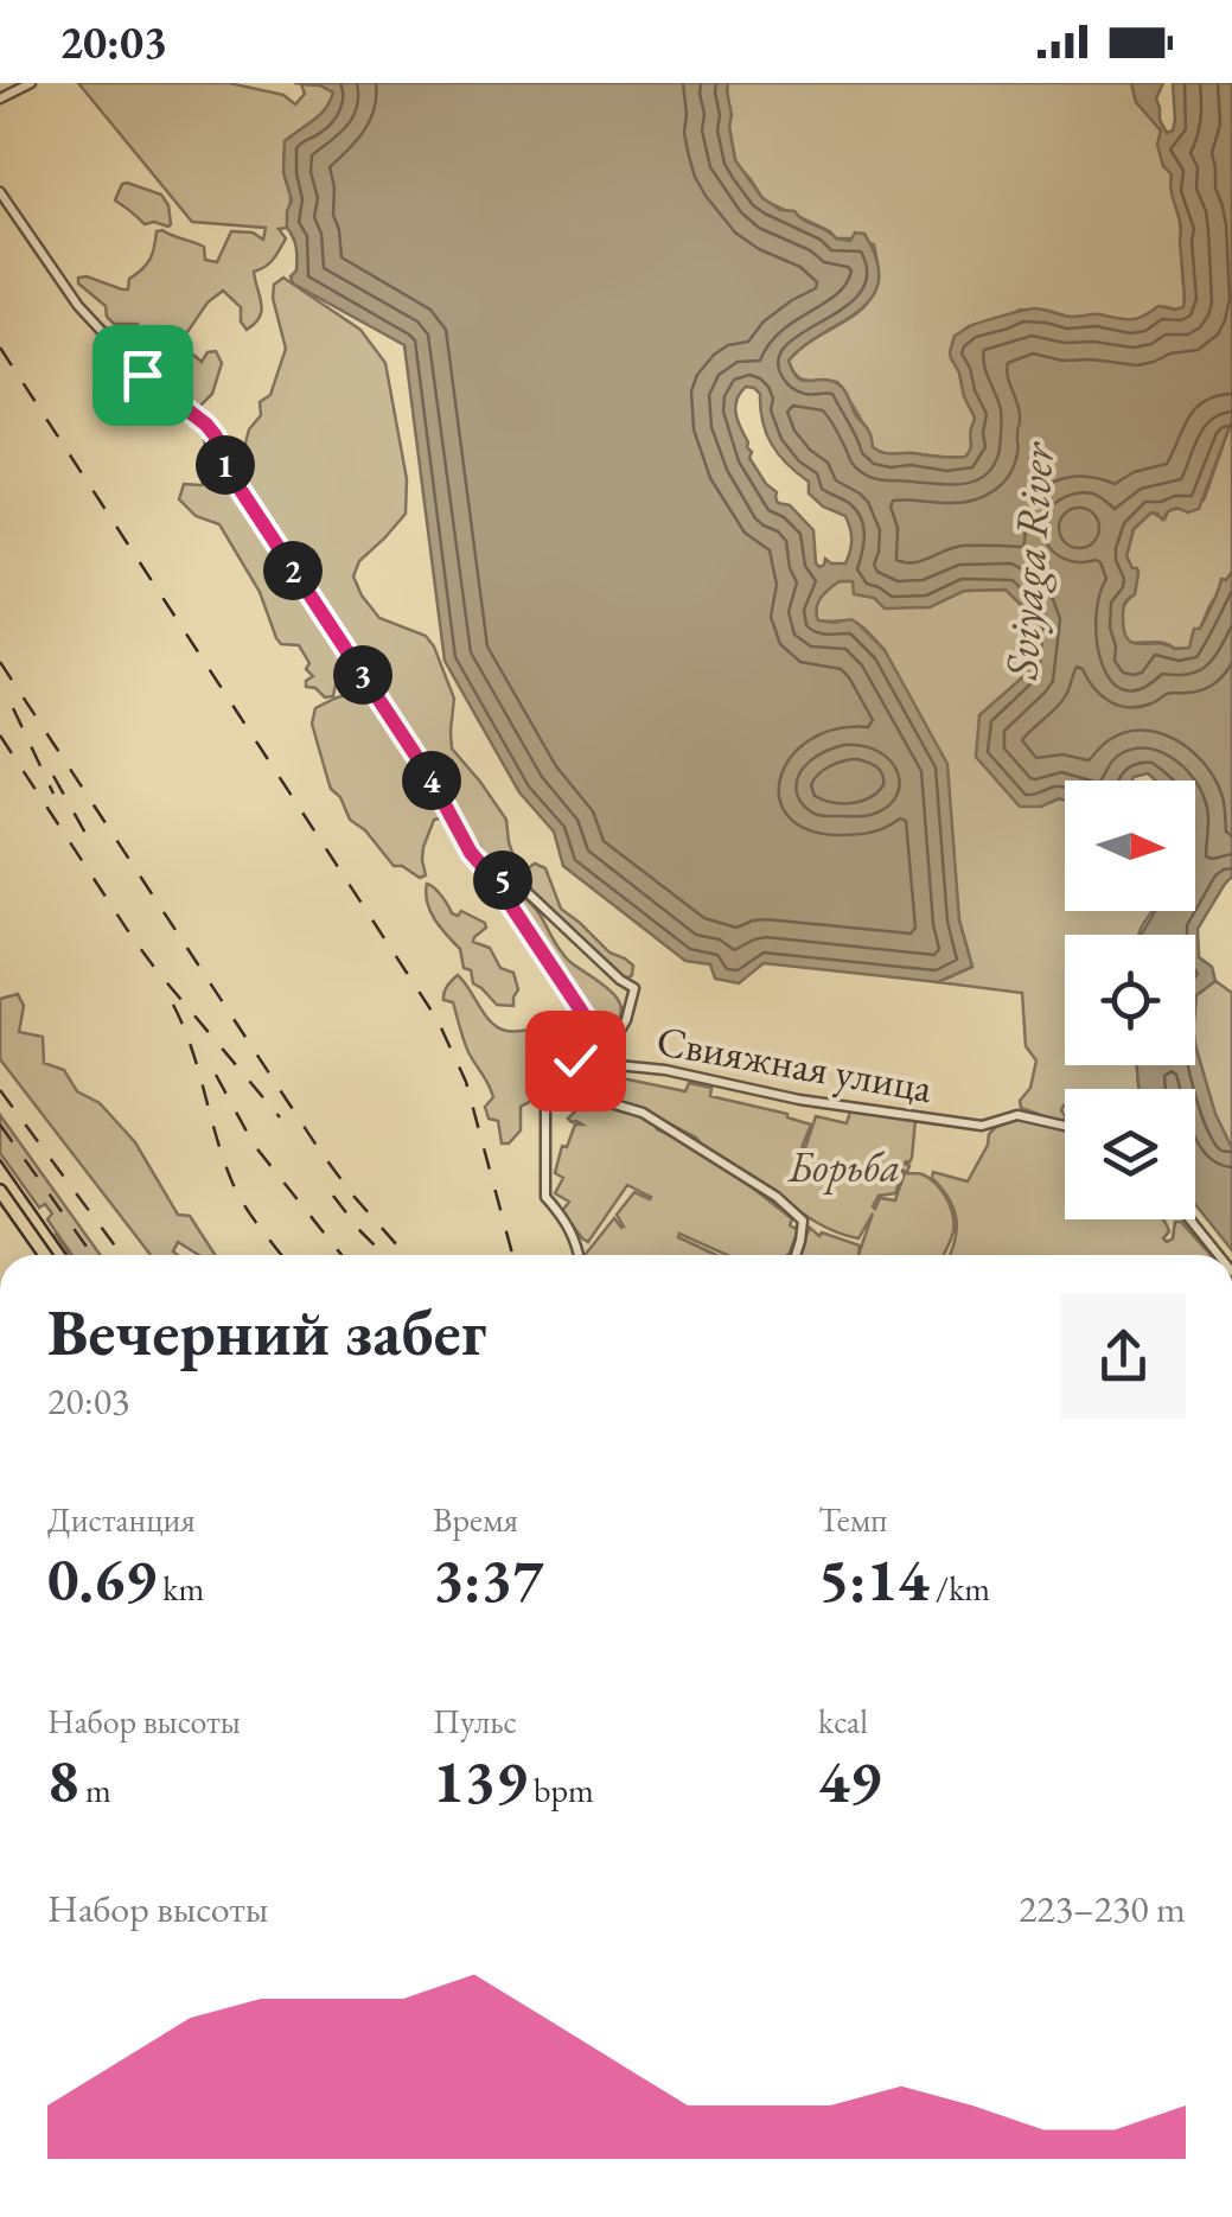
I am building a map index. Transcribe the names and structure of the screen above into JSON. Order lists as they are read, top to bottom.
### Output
{
  "streets": {
    "street": ["Свияжная улица"]
  },
  "water": ["Sviyaga River"],
  "parks": ["Борьба"],
  "north": "right",
  "page": {
    "status": "20:03",
    "pins": [
      "1",
      "2",
      "3",
      "4",
      "5"
    ],
    "heading": ["Вечерний забег", "20:03"],
    "stats": [
      ["Дистанция", "0.69 km"],
      ["Время", "3:37"],
      ["Темп", "5:14 /km"],
      ["Набор высоты", "8 m"],
      ["Пульс", "139 bpm"],
      ["kcal", "49"]
    ],
    "chart": ["Набор высоты", "223–230 m"]
  }
}
